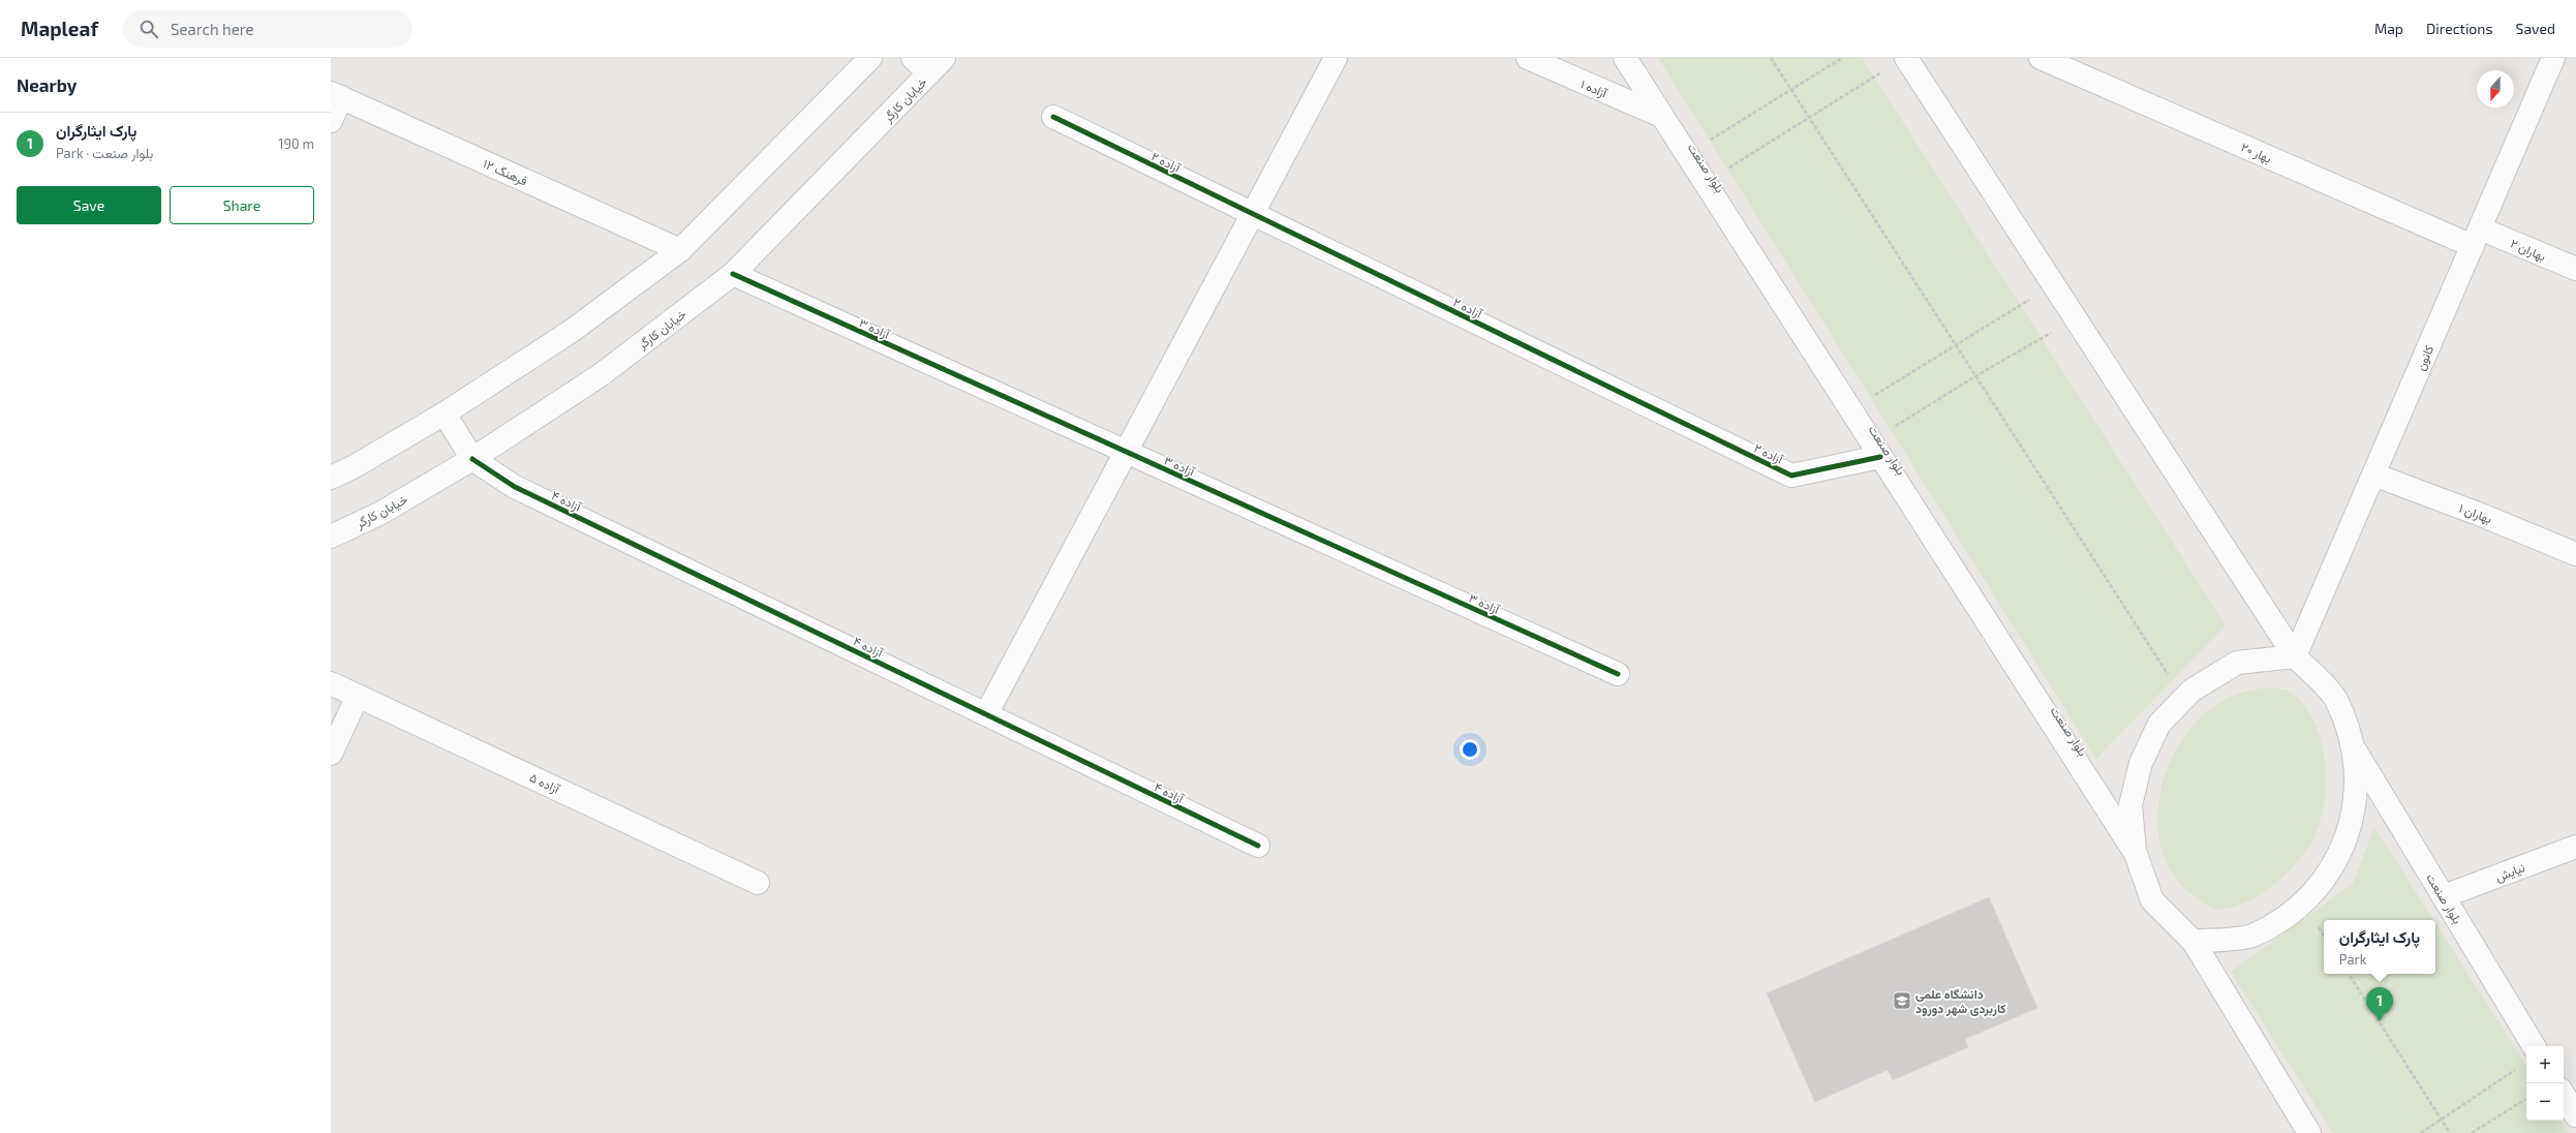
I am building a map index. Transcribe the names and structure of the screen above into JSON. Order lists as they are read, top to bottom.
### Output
{
  "streets": {
    "street": [
      "آزاده ۱",
      "خیابان کارگر",
      "بهار ۲۰",
      "آزاده ۲",
      "بلوار صنعت",
      "فرهنگ ۱۲",
      "بهاران ۲",
      "آزاده ۳",
      "کانون",
      "آزاده ۴",
      "بهاران ۱",
      "آزاده ۵",
      "نیایش"
    ]
  },
  "crossings": [
    ["آزاده ۱", "بلوار صنعت"],
    ["خیابان کارگر", "آزاده ۳"],
    ["خیابان کارگر", "آزاده ۴"],
    ["بهار ۲۰", "بهاران ۲"],
    ["بهار ۲۰", "کانون"],
    ["آزاده ۲", "بلوار صنعت"],
    ["بلوار صنعت", "نیایش"],
    ["بهاران ۲", "کانون"],
    ["کانون", "بهاران ۱"]
  ],
  "places": {
    "school or university": ["دانشگاه علمی کاربردی شهر دورود"]
  },
  "north": "bottom",
  "page": {
    "header": "Mapleaf",
    "search": "Search here",
    "nav": ["Map", "Directions", "Saved"],
    "heading": "Nearby",
    "list": [
      {
        "mark": "1",
        "name": "پارک ایثارگران",
        "note": "Park · بلوار صنعت",
        "value": "190 m"
      }
    ],
    "buttons": ["Save", "Share"],
    "popup": ["پارک ایثارگران", "Park"],
    "pins": "1",
    "map_buttons": ["+", "−"]
  }
}
